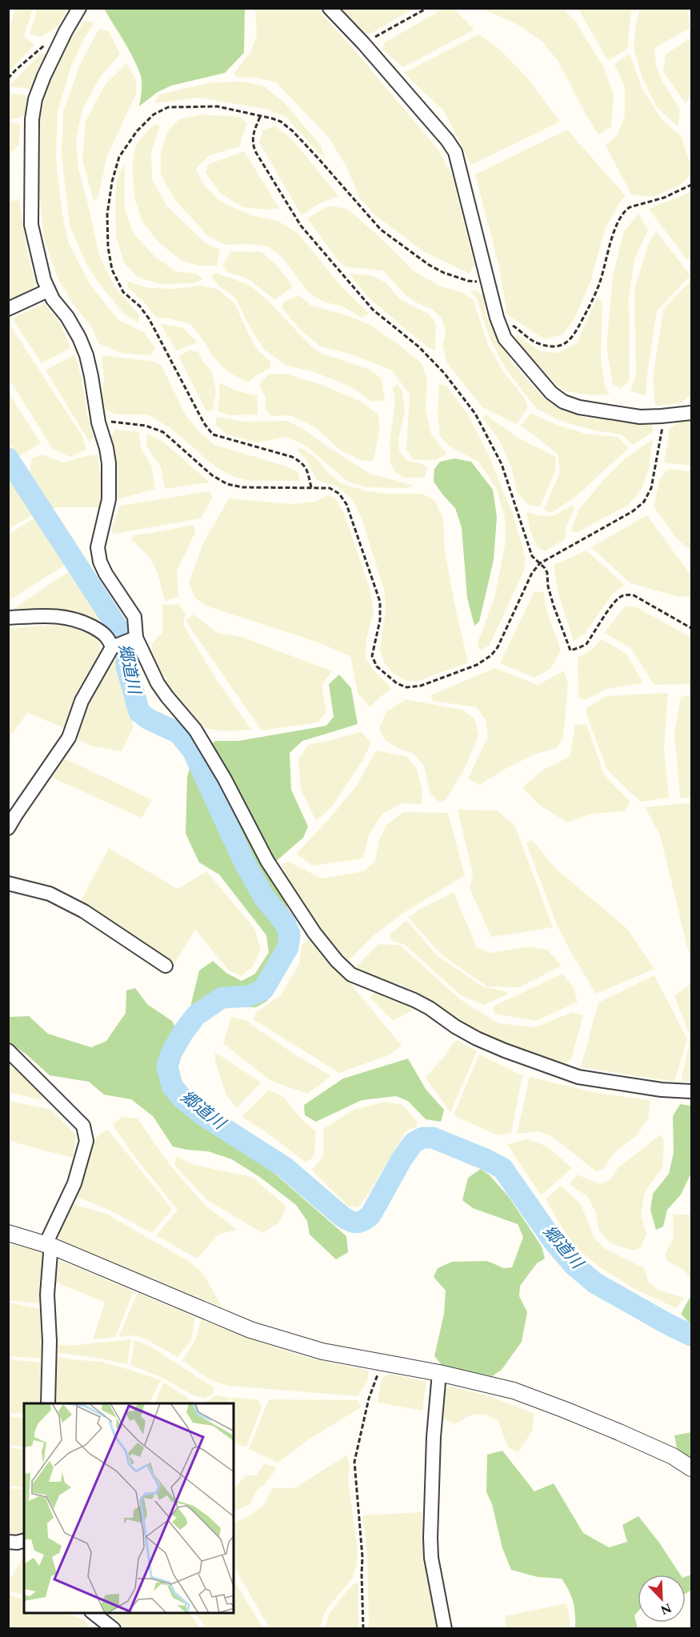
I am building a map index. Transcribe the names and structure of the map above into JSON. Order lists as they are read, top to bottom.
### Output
{
  "water": ["郷道川"],
  "north": "bottom right"
}
